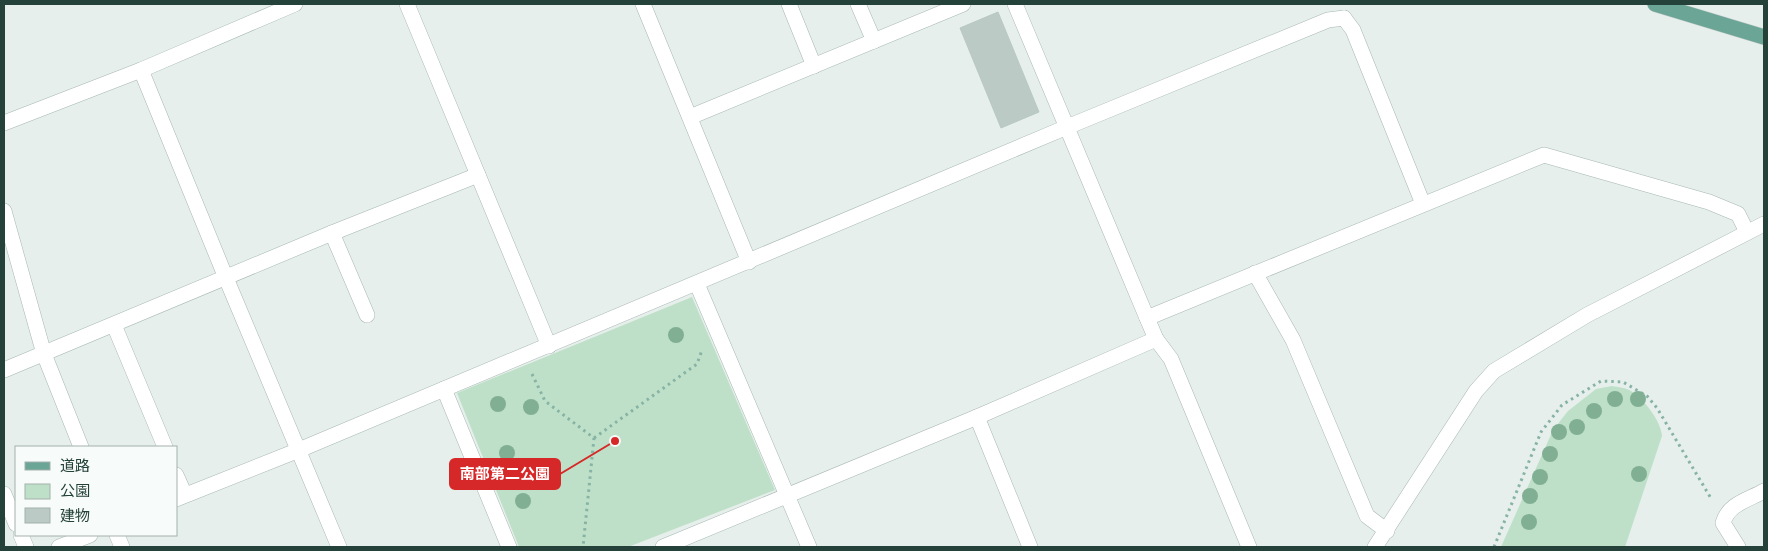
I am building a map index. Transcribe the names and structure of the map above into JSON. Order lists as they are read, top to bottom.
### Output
{
  "places": ["南部第二公園"],
  "legend": ["道路", "公園", "建物"]
}
